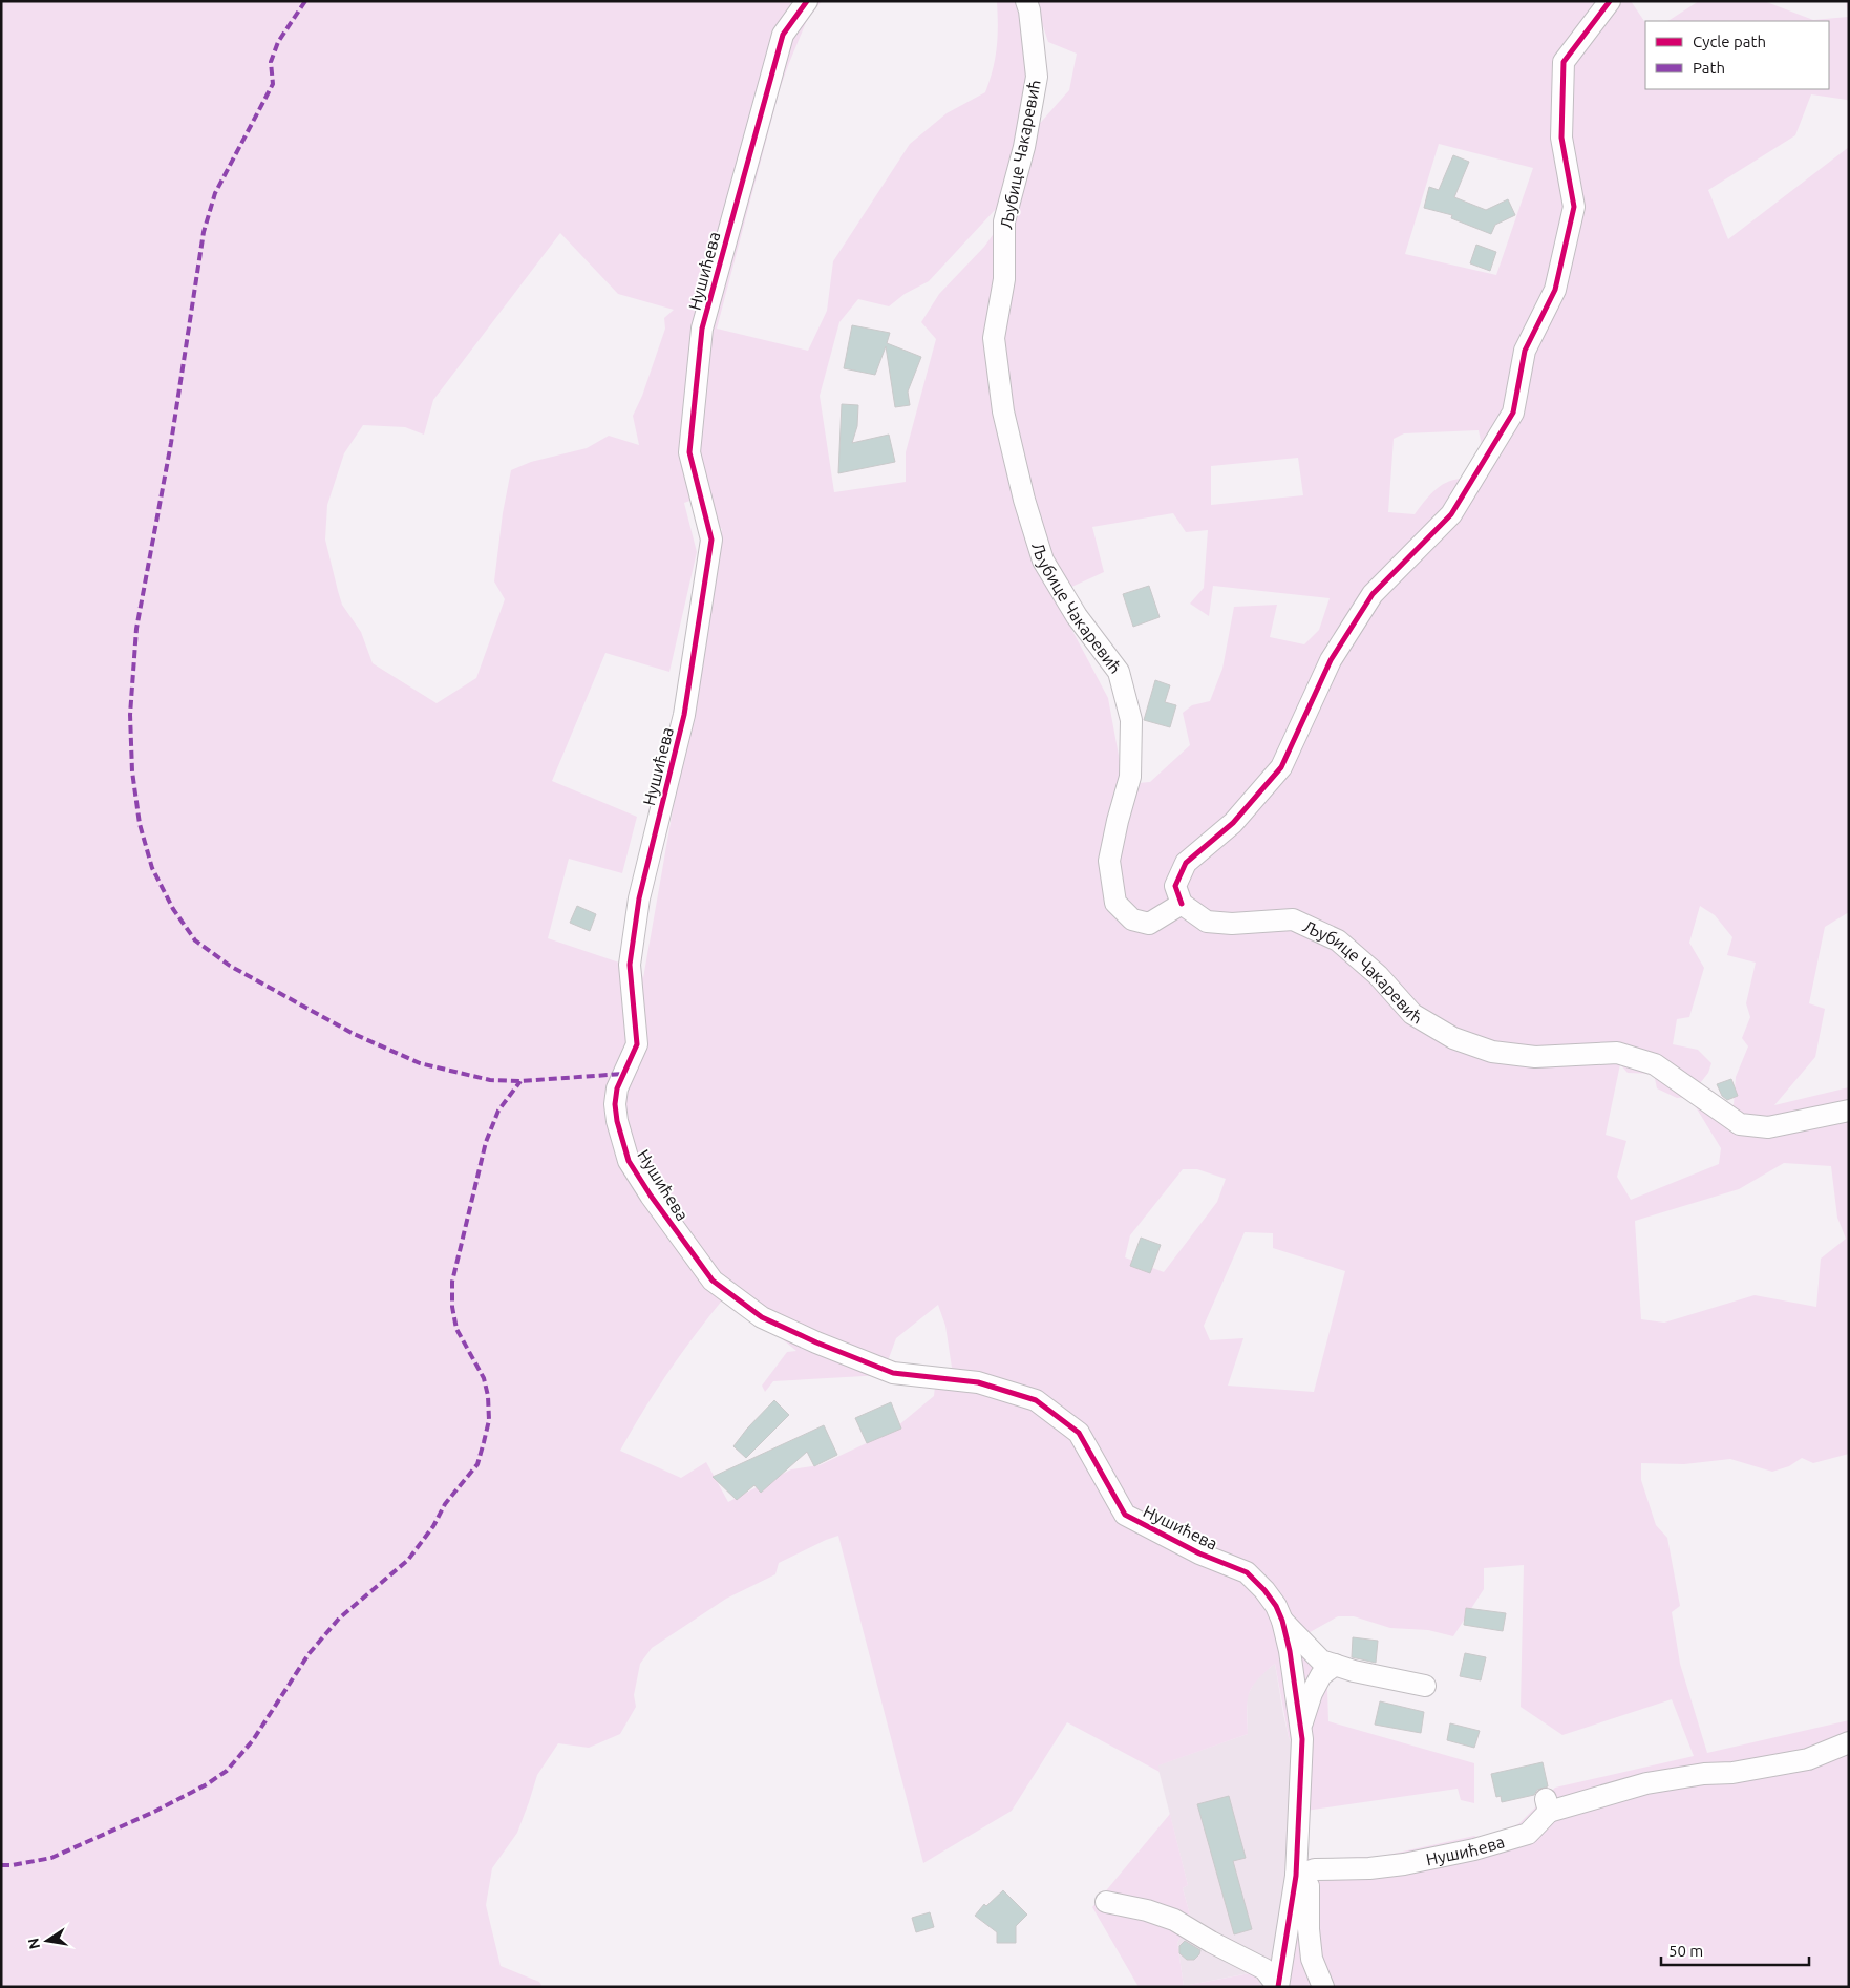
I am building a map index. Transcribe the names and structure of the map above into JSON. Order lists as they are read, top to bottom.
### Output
{
  "streets": {
    "street": ["Љубице Чакаревић", "Нушићева"]
  },
  "legend": ["Cycle path", "Path"],
  "scale_bar": "50 m",
  "north": "left"
}
